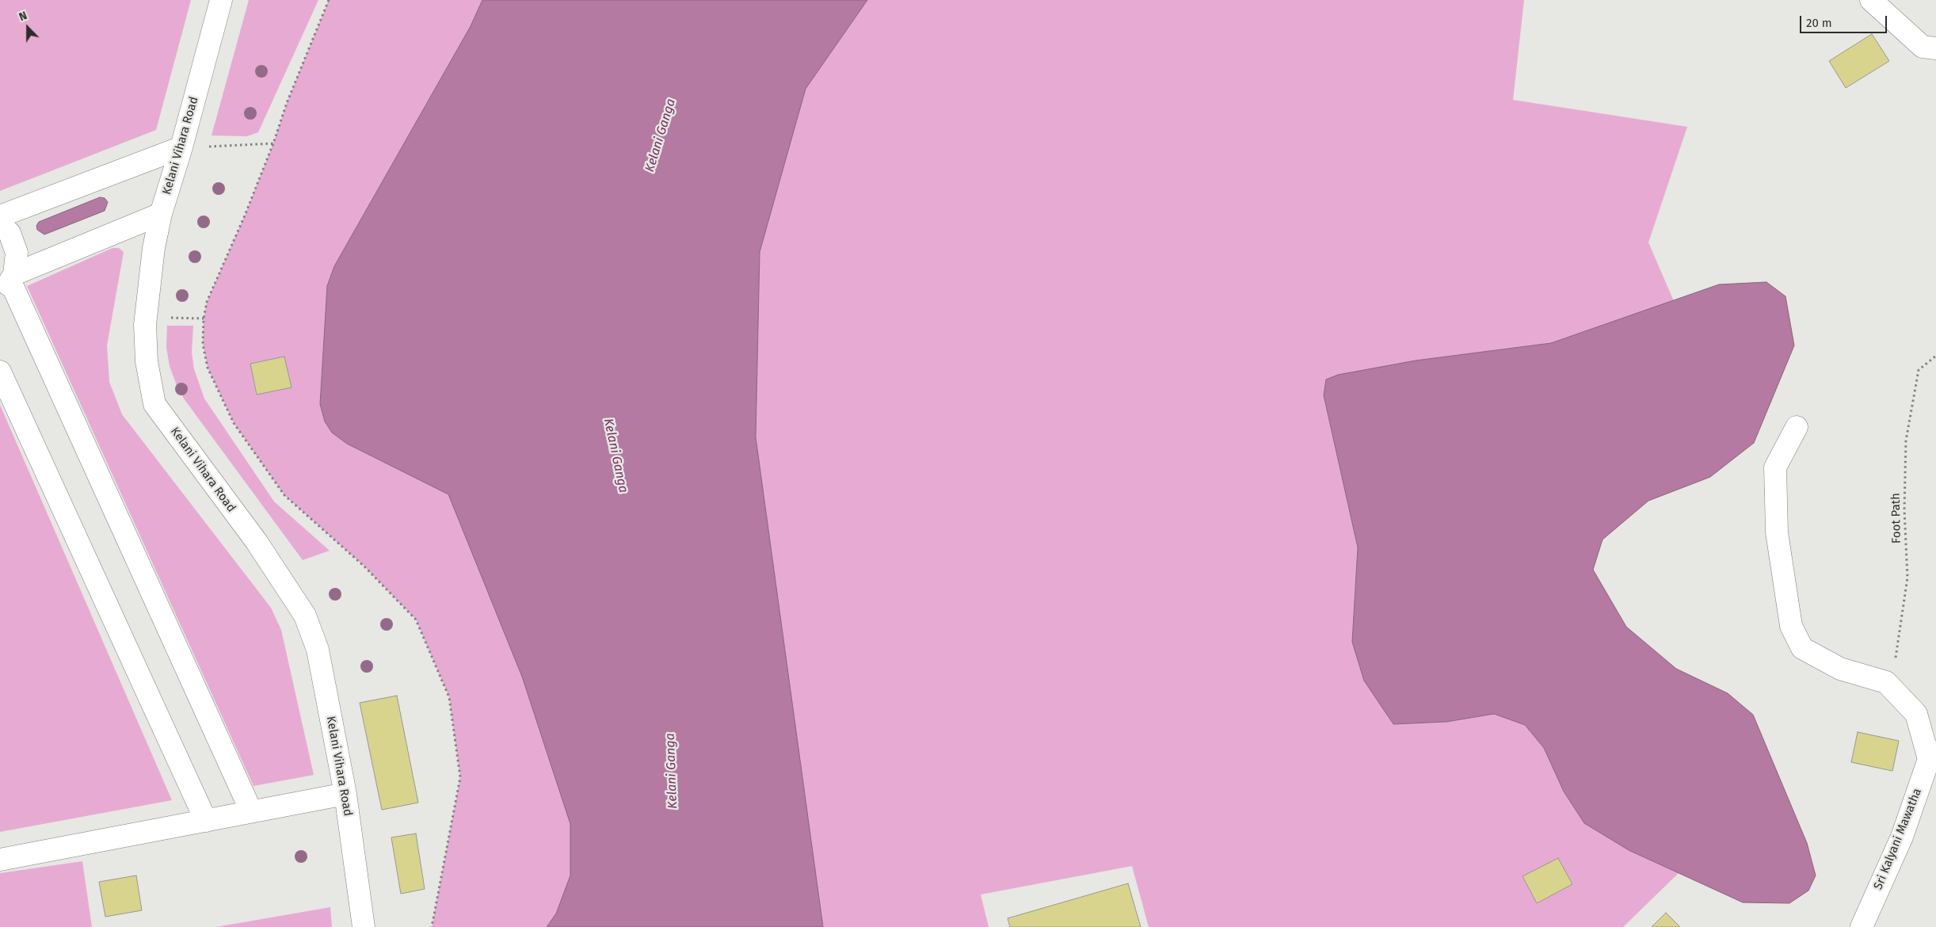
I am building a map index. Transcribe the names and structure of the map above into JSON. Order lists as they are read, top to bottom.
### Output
{
  "streets": {
    "street": ["Kelani Vihara Road", "Sri Kalyani Mawatha"],
    "path": ["Foot Path"]
  },
  "water": ["Kelani Ganga"],
  "scale_bar": "20 m",
  "north": "top"
}
